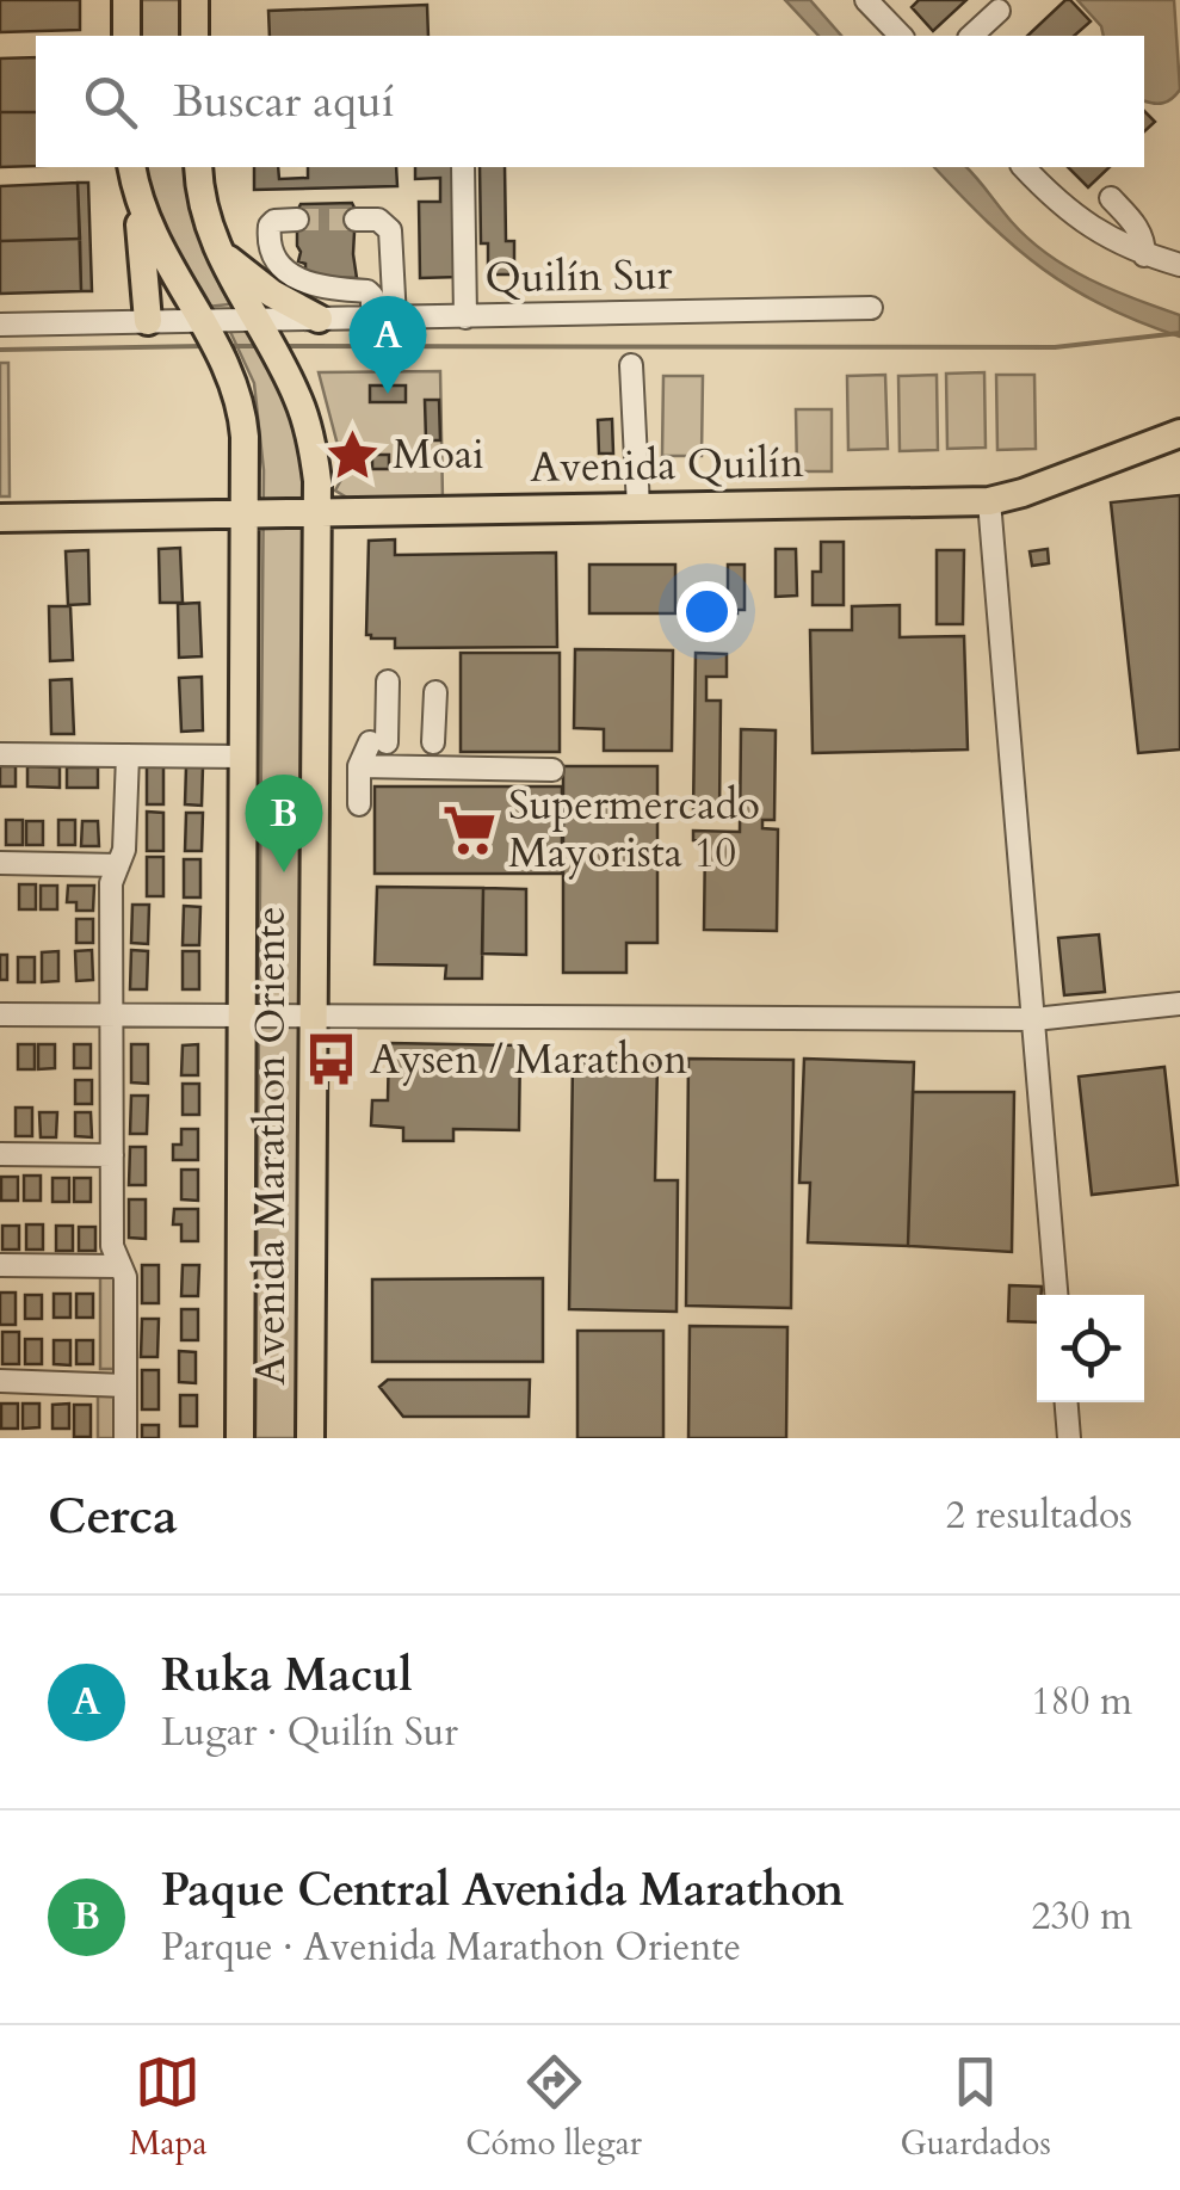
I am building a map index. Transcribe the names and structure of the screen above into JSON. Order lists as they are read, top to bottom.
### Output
{
  "streets": {
    "main road": ["Avenida Quilín", "Avenida Marathon Oriente"],
    "street": ["Quilín Sur"]
  },
  "crossings": [
    ["Quilín Sur", "Avenida Marathon Oriente"],
    ["Avenida Quilín", "Avenida Marathon Oriente"]
  ],
  "places": {
    "place": ["Moai"],
    "supermarket": ["Supermercado Mayorista 10"],
    "bus stop": ["Aysen / Marathon"]
  },
  "page": {
    "search": "Buscar aquí",
    "pins": ["A", "B"],
    "heading": ["Cerca", "2 resultados"],
    "list": [
      {
        "mark": "A",
        "name": "Ruka Macul",
        "note": "Lugar · Quilín Sur",
        "value": "180 m"
      },
      {
        "mark": "B",
        "name": "Paque Central Avenida Marathon",
        "note": "Parque · Avenida Marathon Oriente",
        "value": "230 m"
      }
    ],
    "nav": ["Mapa", "Cómo llegar", "Guardados"]
  }
}
